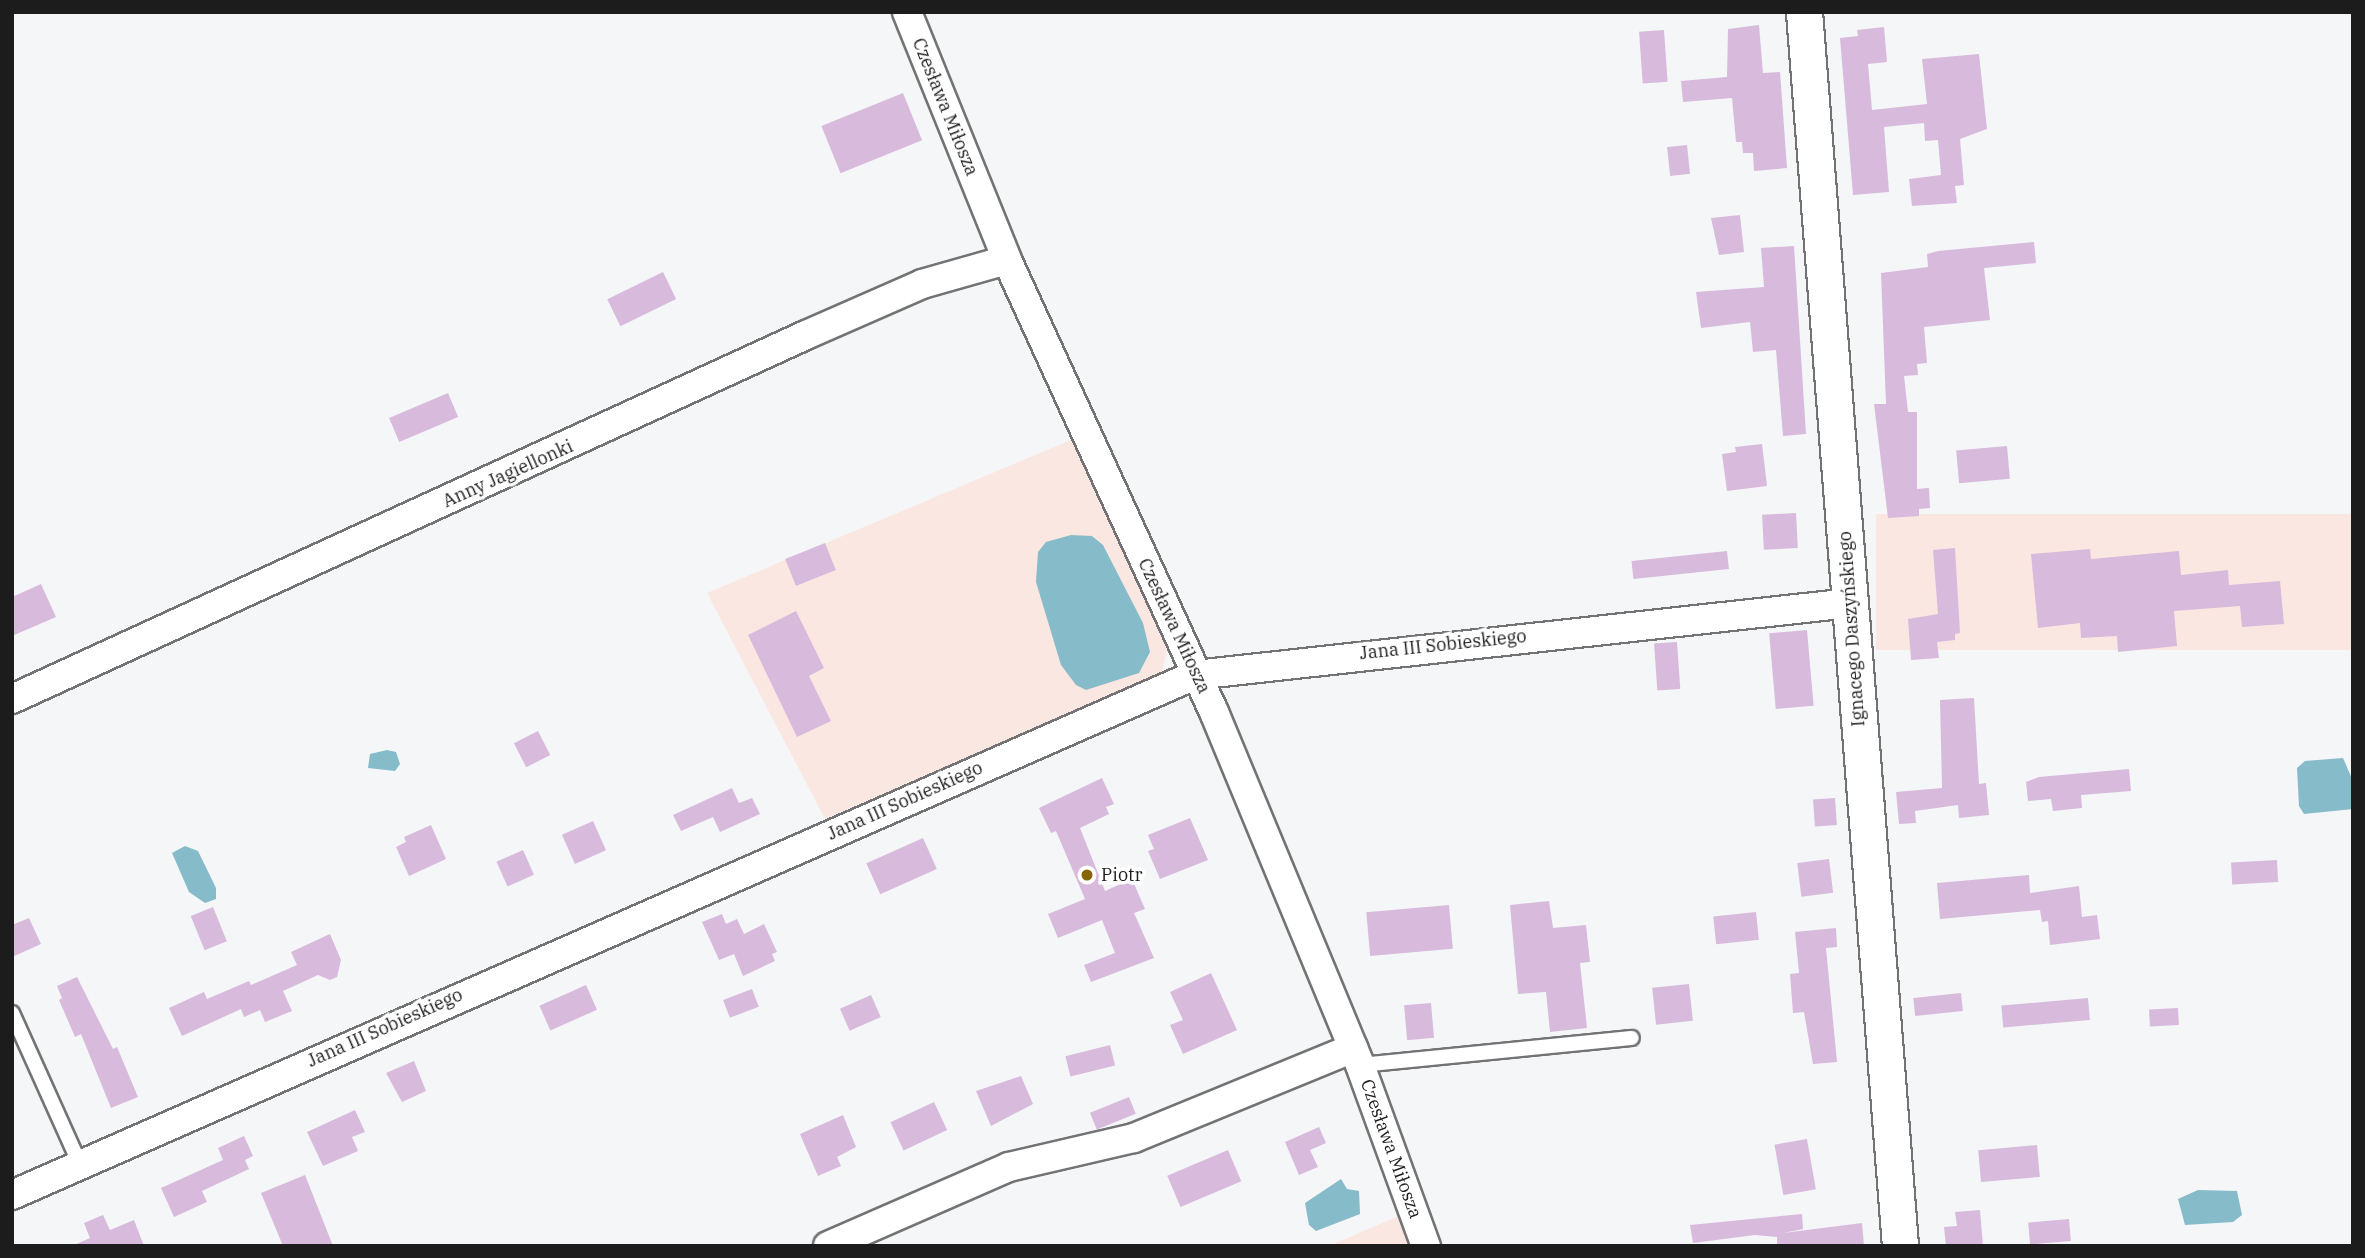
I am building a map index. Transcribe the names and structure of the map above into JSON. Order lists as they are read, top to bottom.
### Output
{
  "streets": {
    "street": [
      "Czesława Miłosza",
      "Anny Jagiellonki",
      "Ignacego Daszyńskiego",
      "Jana III Sobieskiego"
    ]
  },
  "crossings": [
    ["Czesława Miłosza", "Anny Jagiellonki"],
    ["Czesława Miłosza", "Jana III Sobieskiego"],
    ["Ignacego Daszyńskiego", "Jana III Sobieskiego"]
  ],
  "places": ["Piotr"]
}
